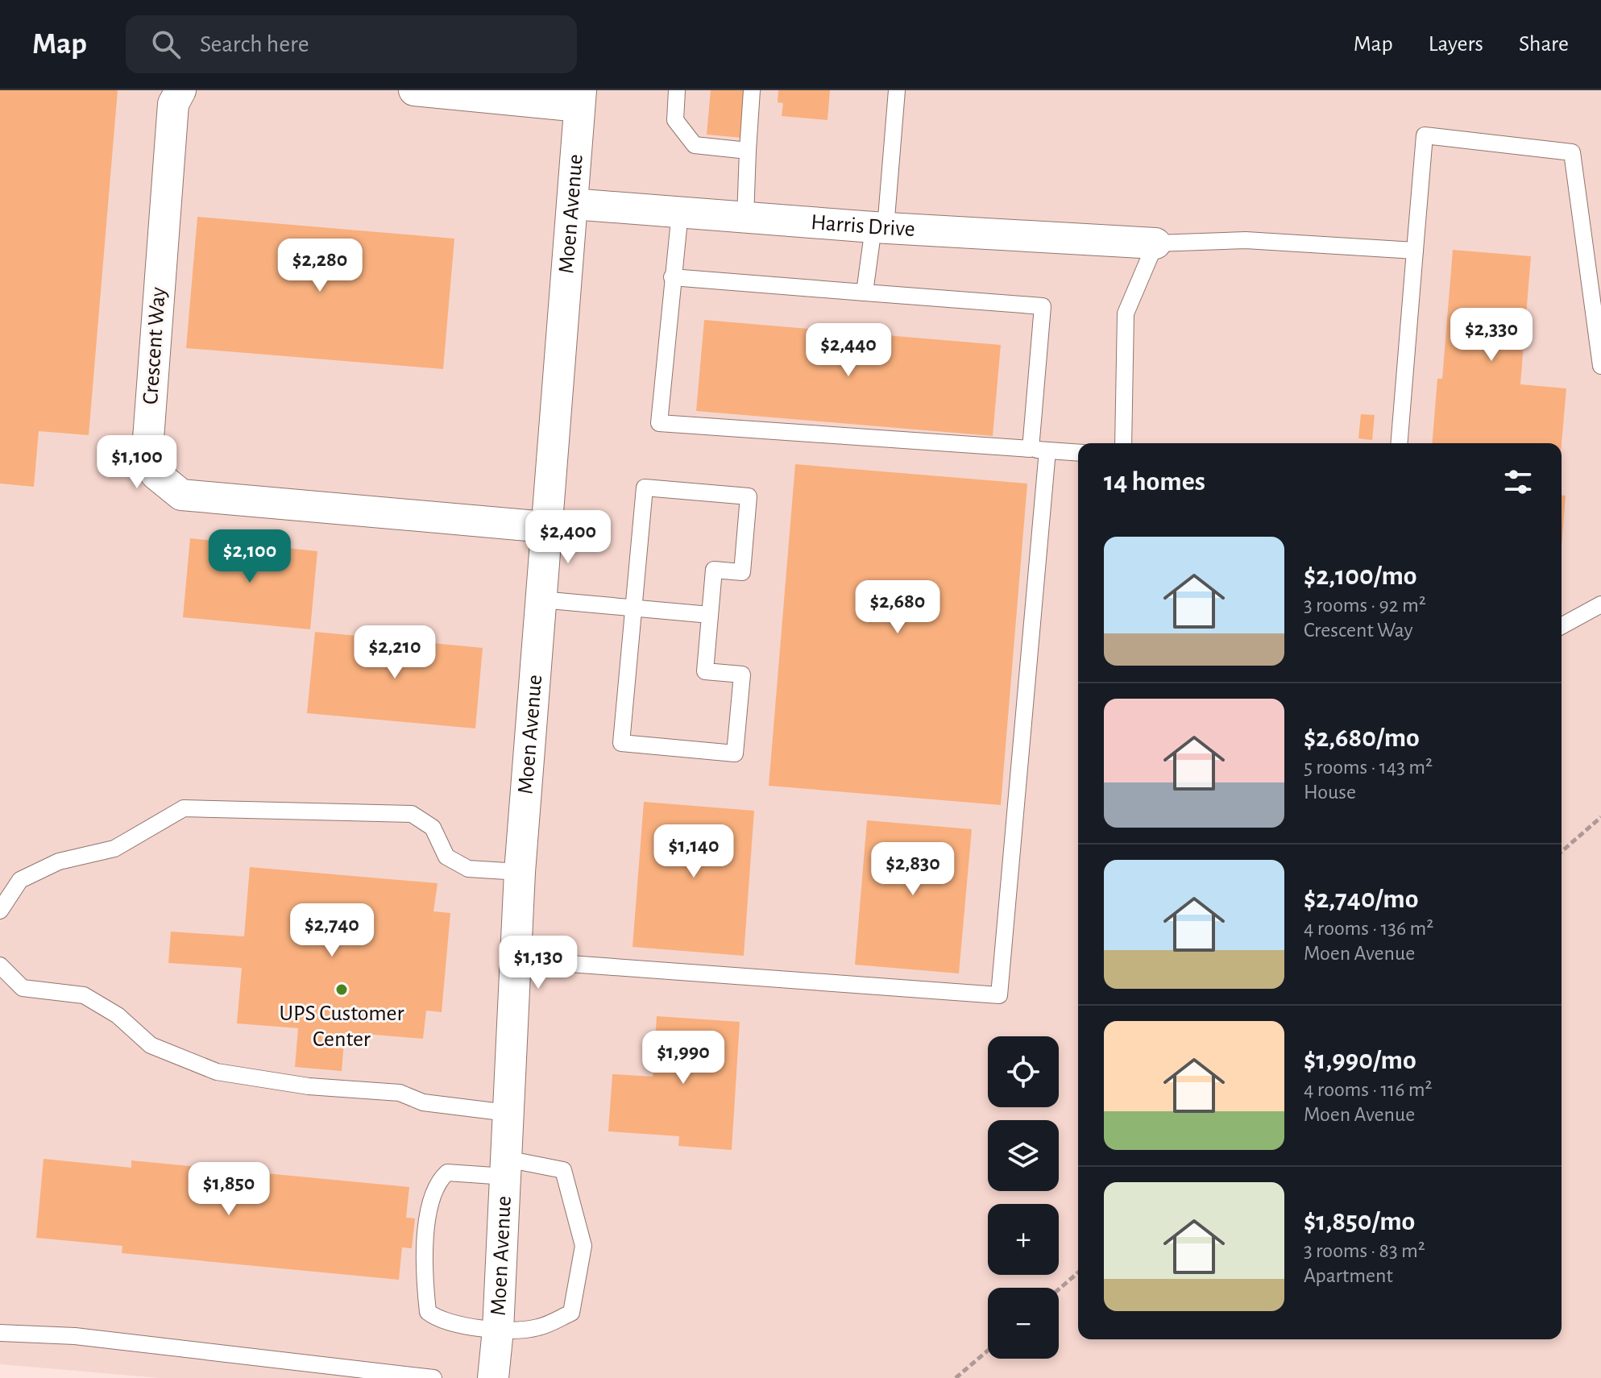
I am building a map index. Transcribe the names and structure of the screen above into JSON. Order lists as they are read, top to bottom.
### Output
{
  "streets": {
    "street": ["Moen Avenue", "Harris Drive", "Crescent Way"]
  },
  "crossings": [
    ["Moen Avenue", "Harris Drive"],
    ["Moen Avenue", "Crescent Way"]
  ],
  "places": ["UPS Customer Center"],
  "page": {
    "header": "Map",
    "search": "Search here",
    "nav": ["Map", "Layers", "Share"],
    "price": [
      "$2,280",
      "$2,330",
      "$2,440",
      "$1,100",
      "$2,400",
      "$2,100",
      "$2,680",
      "$2,210",
      "$1,140",
      "$2,830",
      "$2,740",
      "$1,130",
      "$1,990",
      "$1,850"
    ],
    "heading": "14 homes",
    "list": [
      {
        "name": "$2,100/mo",
        "note": "3 rooms · 92 m² · Crescent Way"
      },
      {
        "name": "$2,680/mo",
        "note": "5 rooms · 143 m² · House"
      },
      {
        "name": "$2,740/mo",
        "note": "4 rooms · 136 m² · Moen Avenue"
      },
      {
        "name": "$1,990/mo",
        "note": "4 rooms · 116 m² · Moen Avenue"
      },
      {
        "name": "$1,850/mo",
        "note": "3 rooms · 83 m² · Apartment"
      }
    ],
    "map_buttons": ["+", "−"]
  }
}
